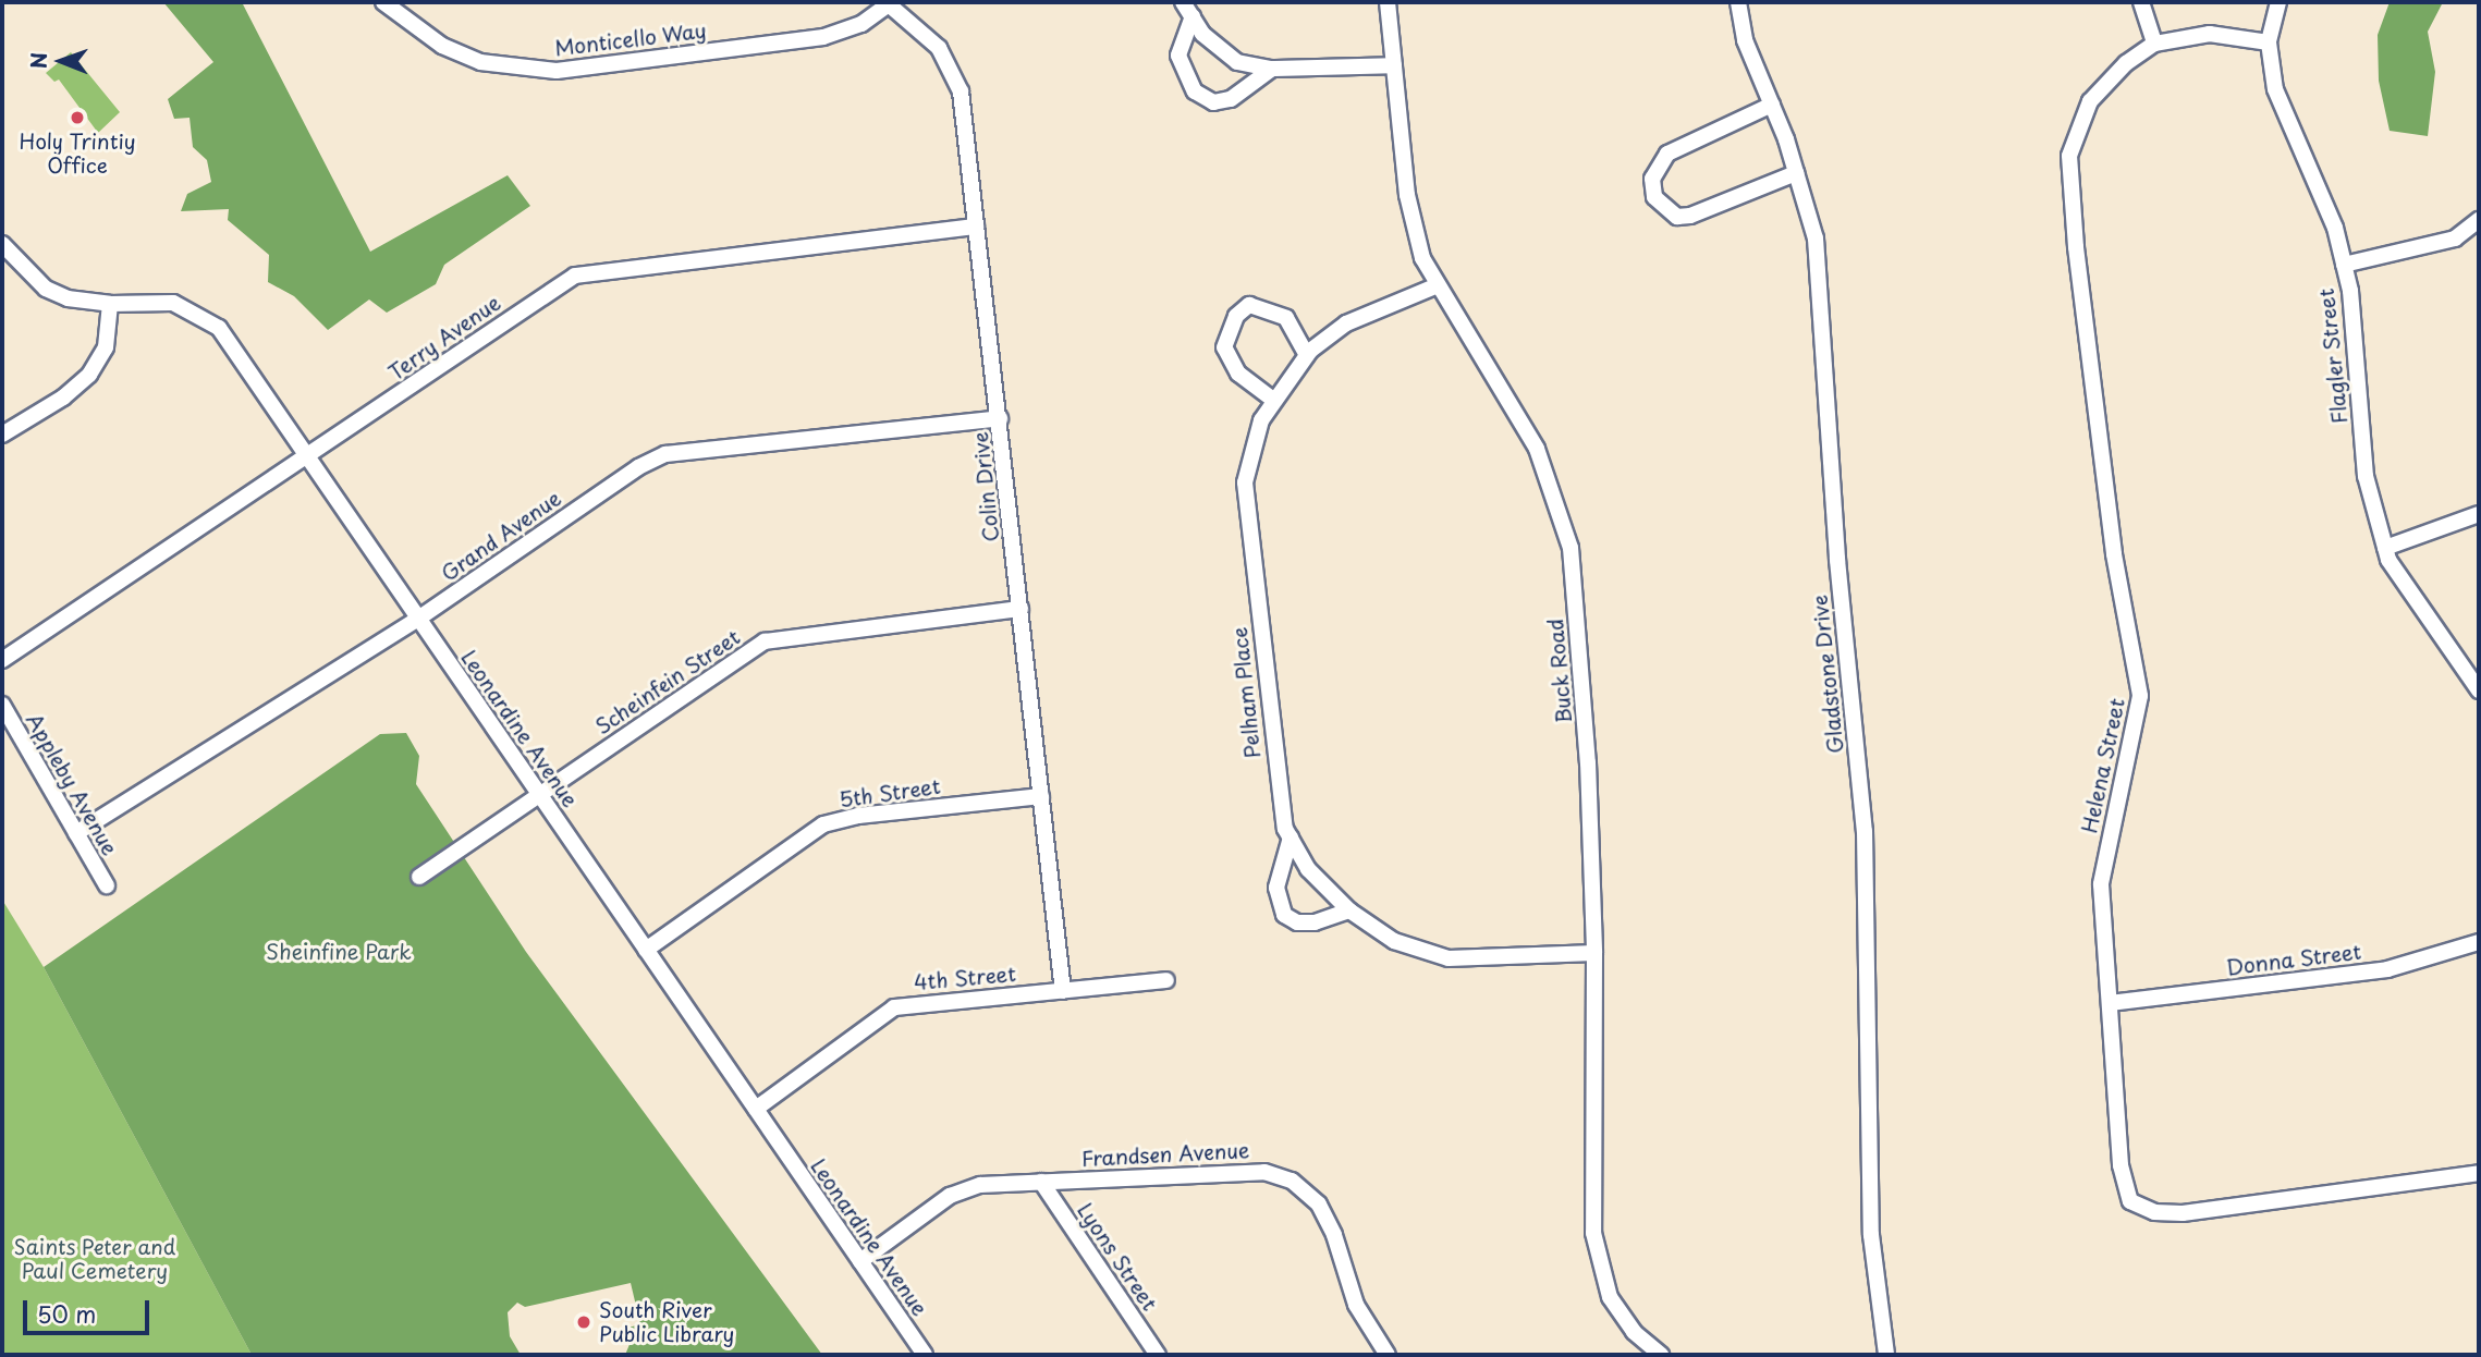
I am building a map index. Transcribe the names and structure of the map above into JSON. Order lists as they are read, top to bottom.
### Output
{
  "streets": {
    "street": [
      "Monticello Way",
      "Terry Avenue",
      "Flagler Street",
      "Colin Drive",
      "Grand Avenue",
      "Buck Road",
      "Gladstone Drive",
      "Scheinfein Street",
      "Pelham Place",
      "Leonardine Avenue",
      "Helena Street",
      "Appleby Avenue",
      "5th Street",
      "Donna Street",
      "4th Street",
      "Frandsen Avenue",
      "Lyons Street"
    ]
  },
  "crossings": [
    ["Monticello Way", "Colin Drive"],
    ["Terry Avenue", "Colin Drive"],
    ["Terry Avenue", "Leonardine Avenue"],
    ["Flagler Street", "Helena Street"],
    ["Colin Drive", "Grand Avenue"],
    ["Colin Drive", "Scheinfein Street"],
    ["Colin Drive", "5th Street"],
    ["Colin Drive", "4th Street"],
    ["Grand Avenue", "Leonardine Avenue"],
    ["Grand Avenue", "Appleby Avenue"],
    ["Buck Road", "Pelham Place"],
    ["Scheinfein Street", "Leonardine Avenue"],
    ["Leonardine Avenue", "5th Street"],
    ["Leonardine Avenue", "4th Street"],
    ["Leonardine Avenue", "Frandsen Avenue"],
    ["Helena Street", "Donna Street"],
    ["Frandsen Avenue", "Lyons Street"]
  ],
  "parks": ["Sheinfine Park", "Saints Peter and Paul Cemetery"],
  "places": ["Holy Trintiy Office", "South River Public Library"],
  "scale_bar": "50 m",
  "north": "left"
}
